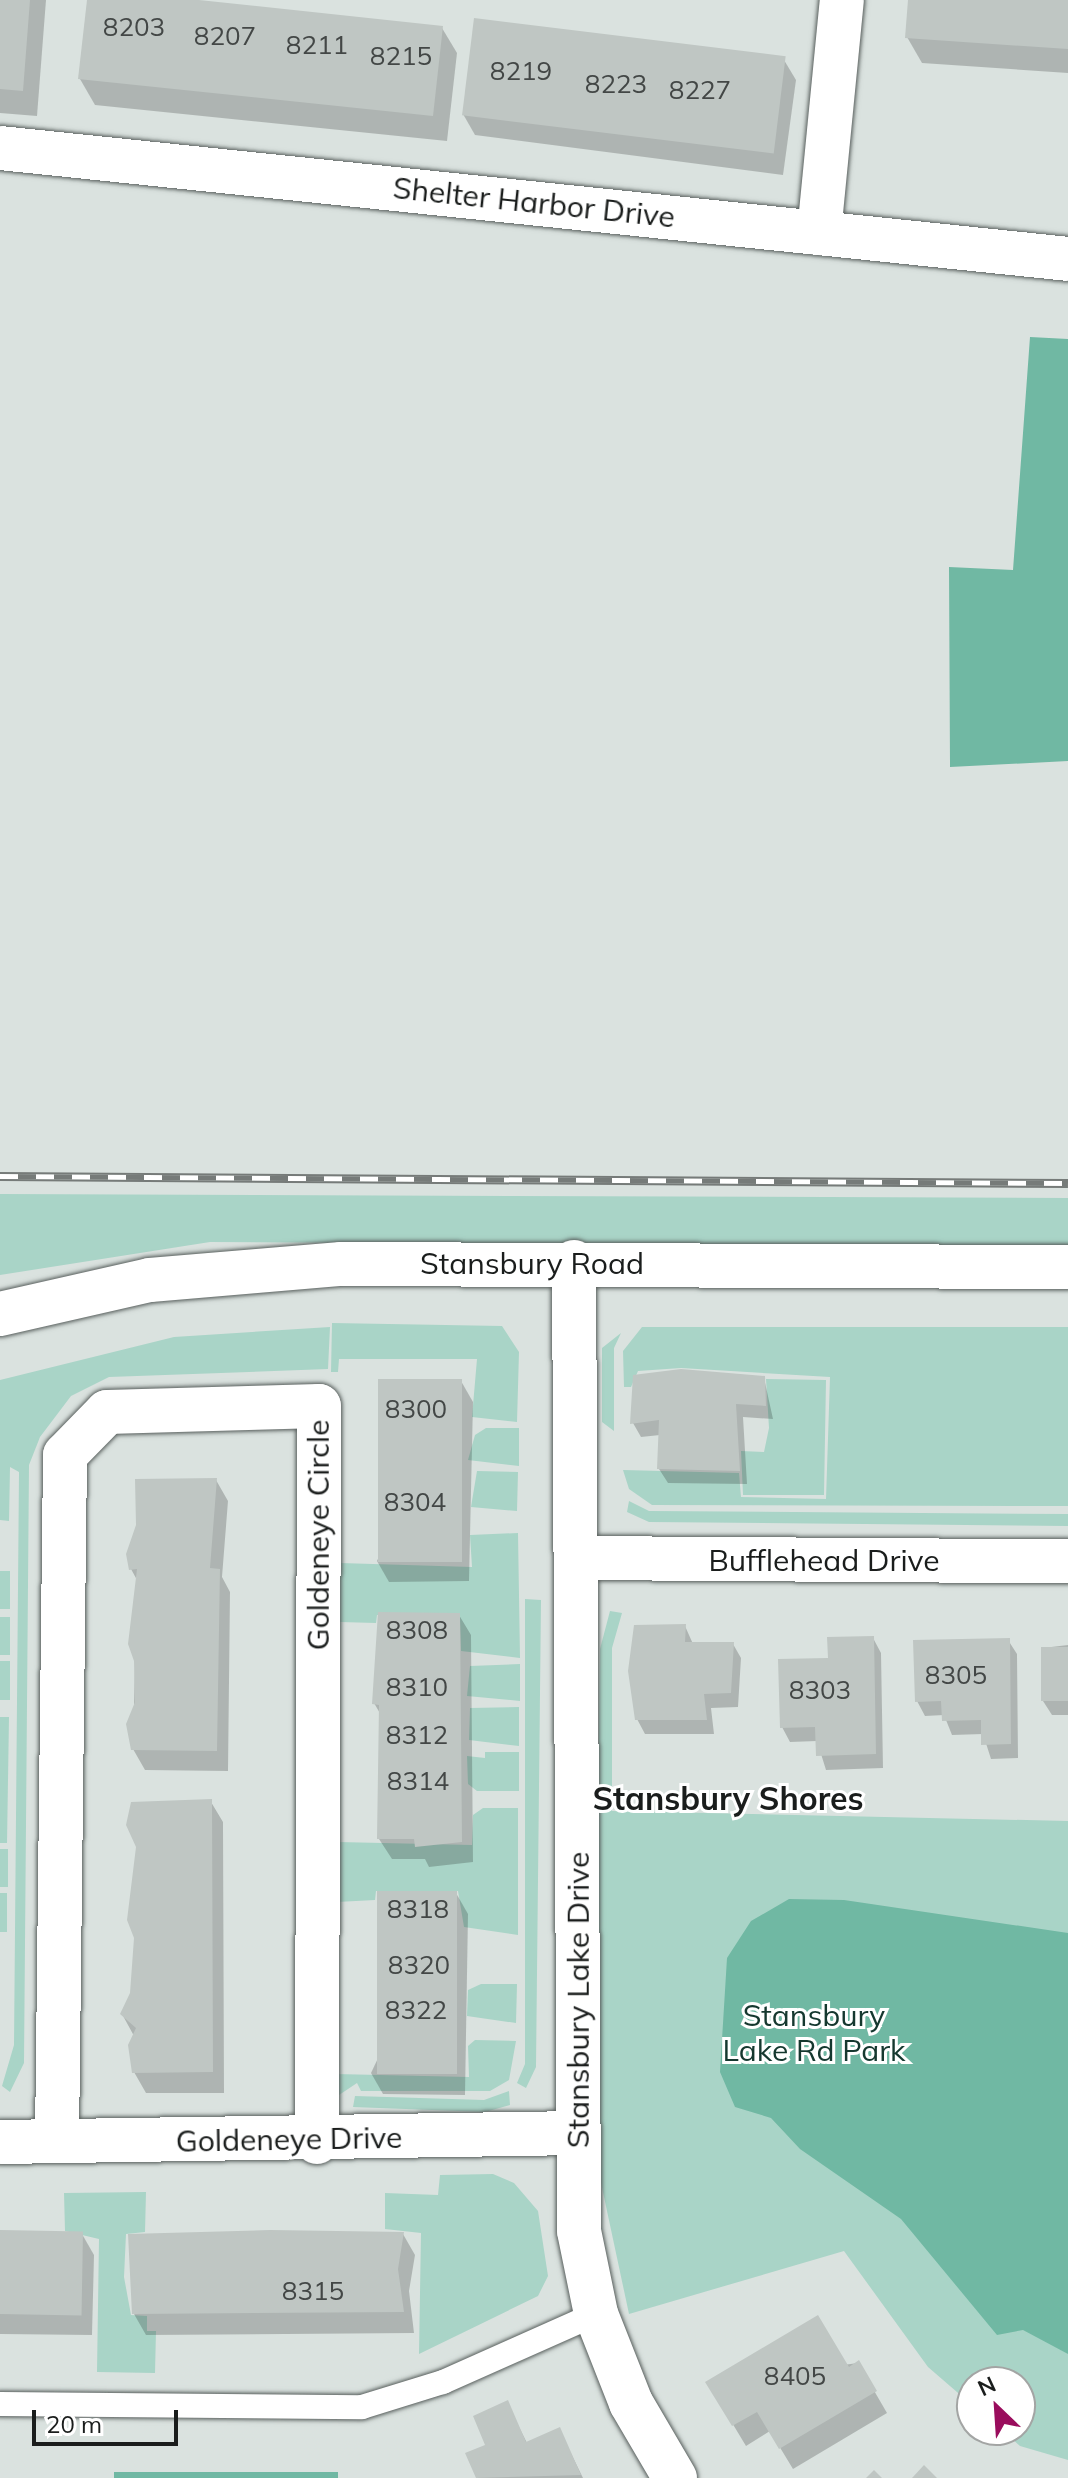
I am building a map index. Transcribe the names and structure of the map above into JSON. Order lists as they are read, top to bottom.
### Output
{
  "streets": {
    "street": [
      "Shelter Harbor Drive",
      "Stansbury Road",
      "Goldeneye Circle",
      "Bufflehead Drive",
      "Stansbury Lake Drive",
      "Goldeneye Drive"
    ]
  },
  "crossings": [
    ["Stansbury Road", "Stansbury Lake Drive"],
    ["Goldeneye Circle", "Goldeneye Drive"],
    ["Bufflehead Drive", "Stansbury Lake Drive"],
    ["Stansbury Lake Drive", "Goldeneye Drive"]
  ],
  "districts": ["Stansbury Shores"],
  "parks": ["Stansbury Lake Rd Park"],
  "house_numbers": [
    "8203",
    "8207",
    "8211",
    "8215",
    "8219",
    "8223",
    "8227",
    "8300",
    "8304",
    "8308",
    "8305",
    "8310",
    "8303",
    "8312",
    "8314",
    "8318",
    "8320",
    "8322",
    "8315",
    "8405"
  ],
  "scale_bar": "20 m",
  "north": "top left"
}
